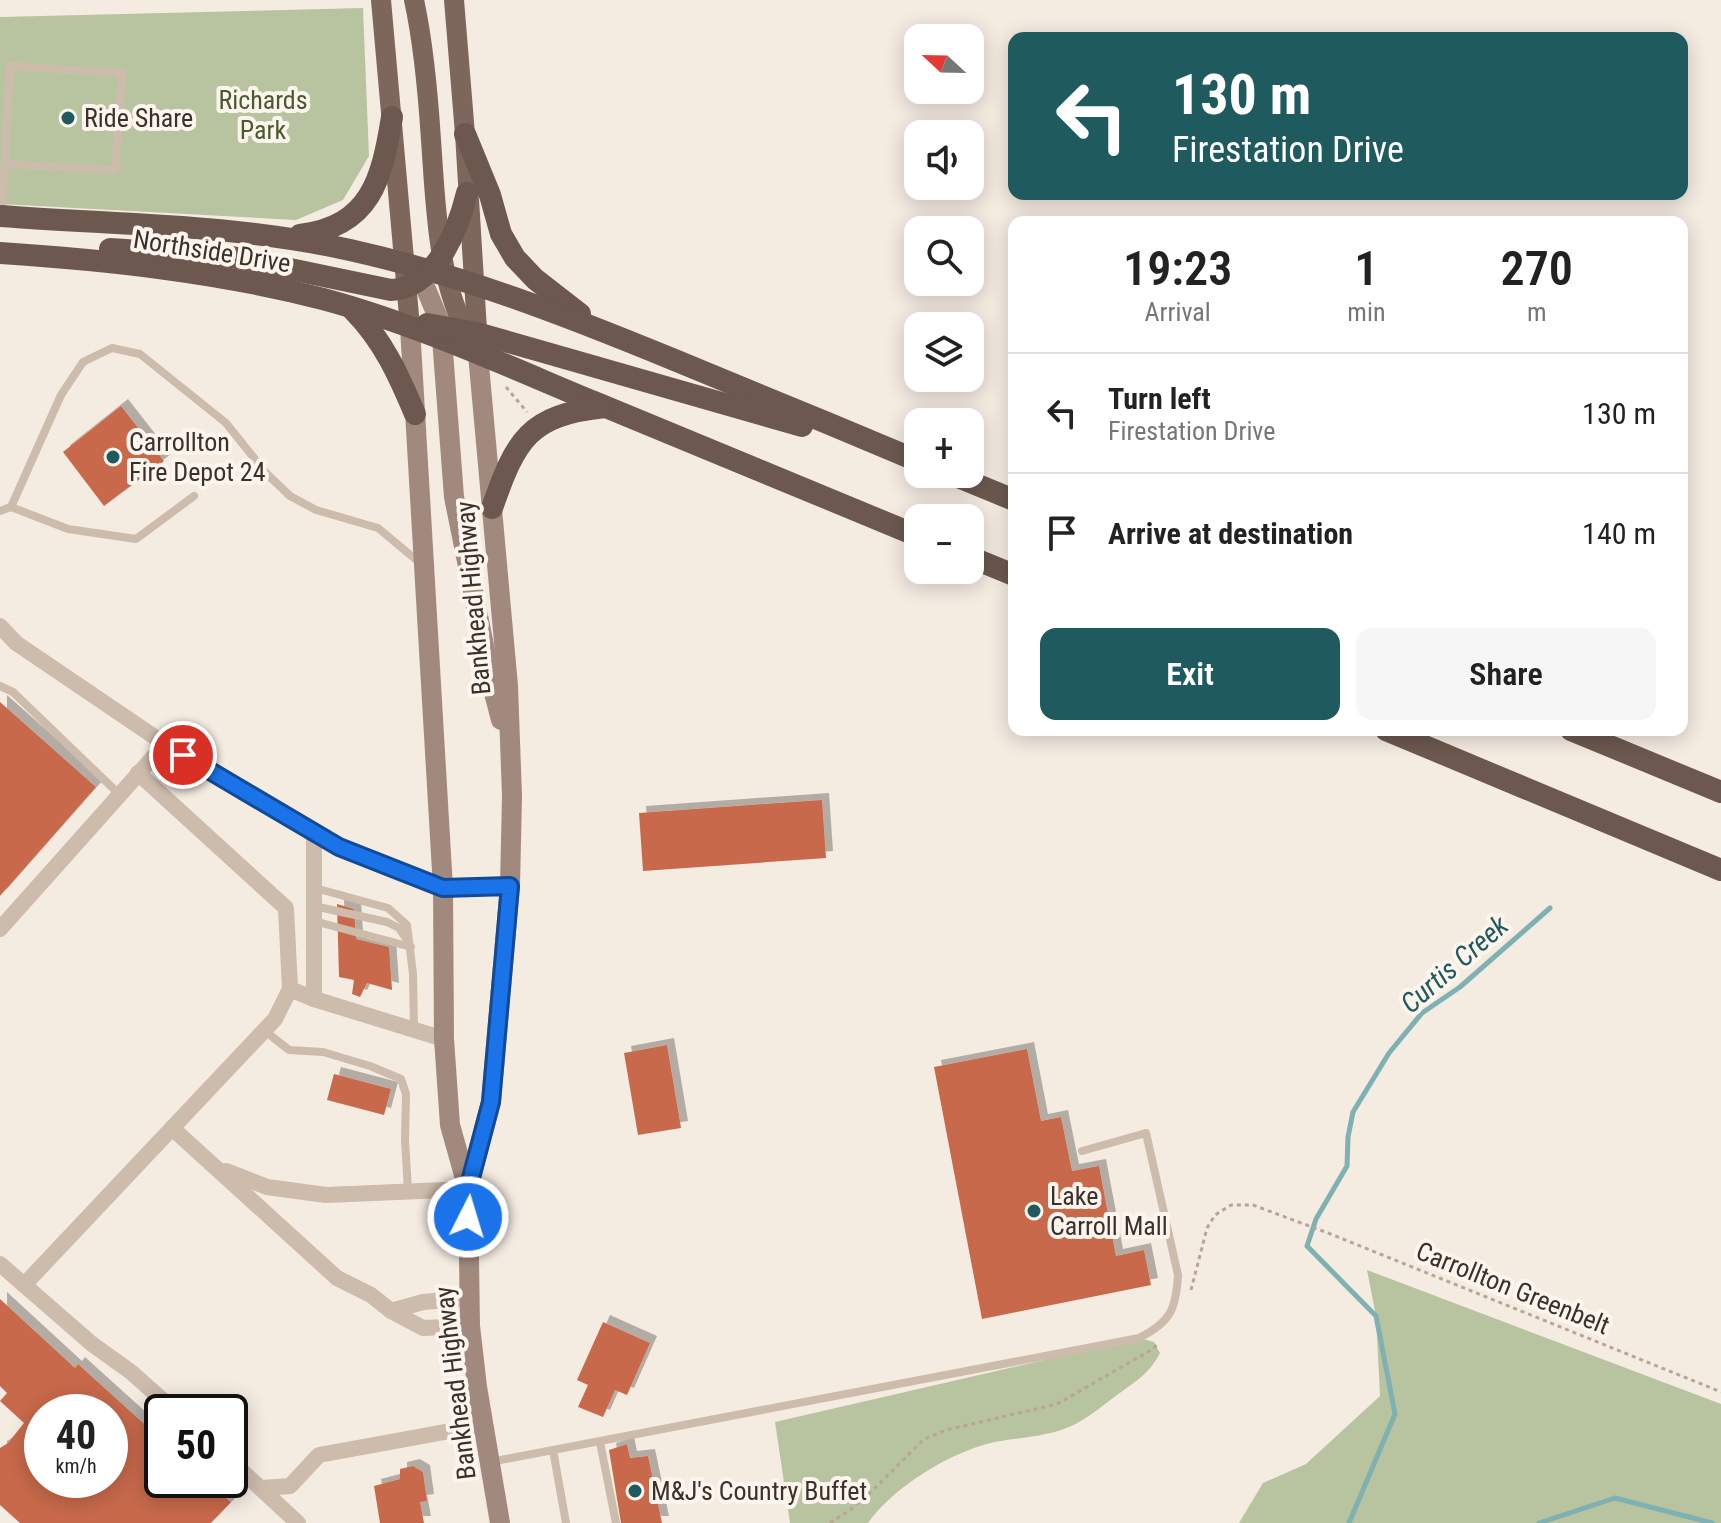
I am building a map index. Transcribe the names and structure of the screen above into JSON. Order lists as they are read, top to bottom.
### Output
{
  "streets": {
    "highway": ["Northside Drive"],
    "main road": ["Bankhead Highway"],
    "path": ["Carrollton Greenbelt"]
  },
  "crossings": [
    ["Northside Drive", "Bankhead Highway"]
  ],
  "water": ["Curtis Creek"],
  "parks": ["Richards Park"],
  "places": [
    "Ride Share",
    "Carrollton Fire Depot 24",
    "Lake Carroll Mall",
    "M&J's Country Buffet"
  ],
  "north": "left",
  "page": {
    "map_buttons": ["+", "−"],
    "turn": ["130 m", "Firestation Drive"],
    "eta": [
      "19:23",
      "Arrival",
      "1",
      "min",
      "270",
      "m"
    ],
    "list": [
      {
        "name": "Turn left",
        "note": "Firestation Drive",
        "value": "130 m"
      },
      {
        "name": "Arrive at destination",
        "value": "140 m"
      }
    ],
    "buttons": ["Exit", "Share"],
    "speed": "40 km/h",
    "limit": "50"
  }
}
